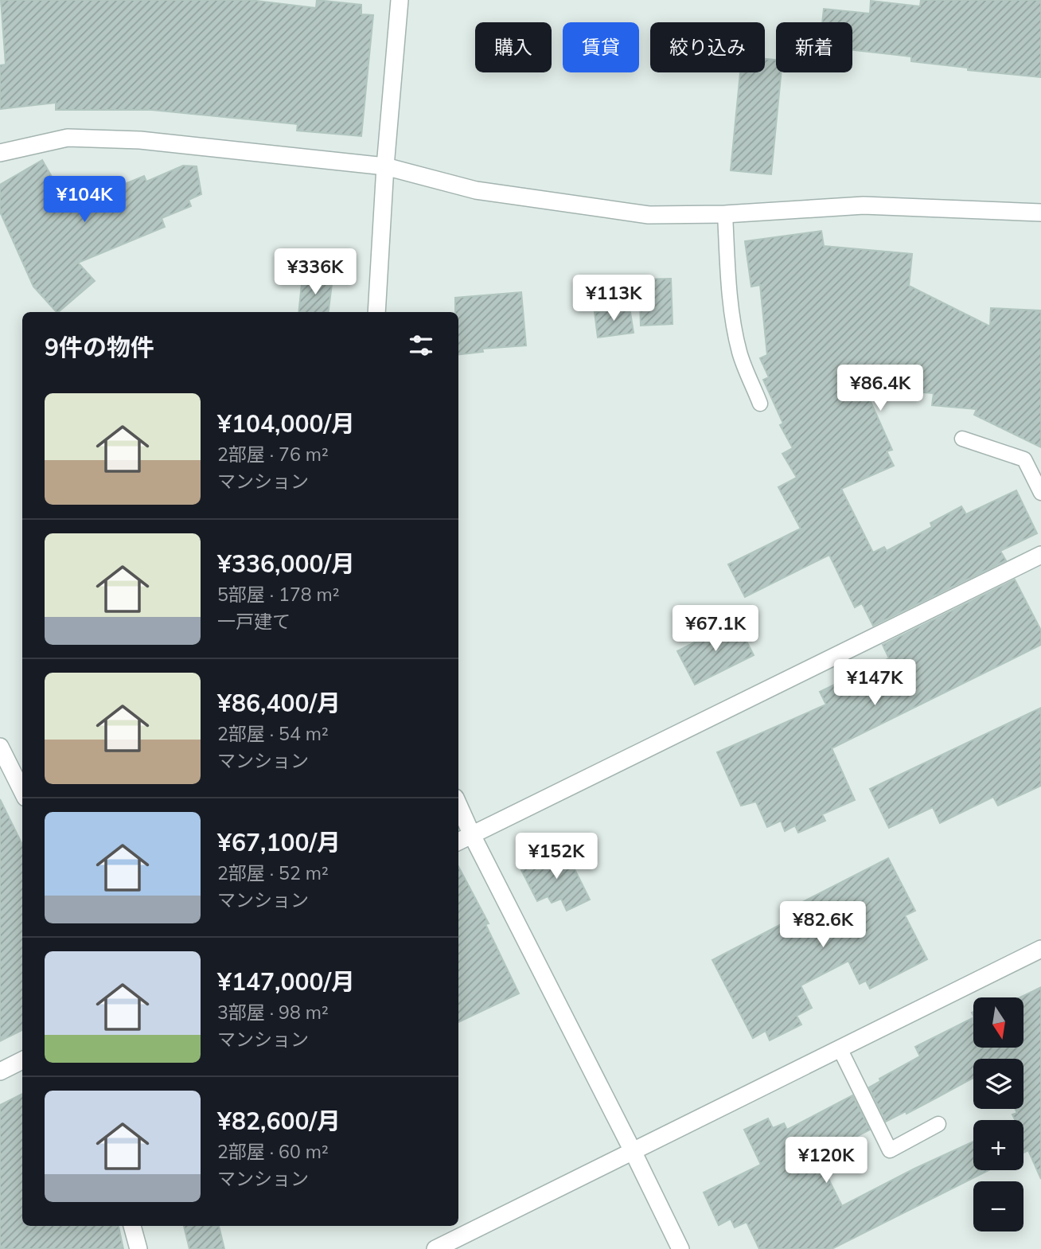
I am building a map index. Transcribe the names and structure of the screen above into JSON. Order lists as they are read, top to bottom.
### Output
{
  "north": "bottom",
  "page": {
    "chip": [
      "購入",
      "賃貸",
      "絞り込み",
      "新着"
    ],
    "price": [
      "¥104K",
      "¥336K",
      "¥113K",
      "¥86.4K",
      "¥67.1K",
      "¥147K",
      "¥152K",
      "¥82.6K",
      "¥120K"
    ],
    "heading": "9件の物件",
    "list": [
      {
        "name": "¥104,000/月",
        "note": "2部屋 · 76 m² · マンション"
      },
      {
        "name": "¥336,000/月",
        "note": "5部屋 · 178 m² · 一戸建て"
      },
      {
        "name": "¥86,400/月",
        "note": "2部屋 · 54 m² · マンション"
      },
      {
        "name": "¥67,100/月",
        "note": "2部屋 · 52 m² · マンション"
      },
      {
        "name": "¥147,000/月",
        "note": "3部屋 · 98 m² · マンション"
      },
      {
        "name": "¥82,600/月",
        "note": "2部屋 · 60 m² · マンション"
      }
    ],
    "map_buttons": ["+", "−"]
  }
}
